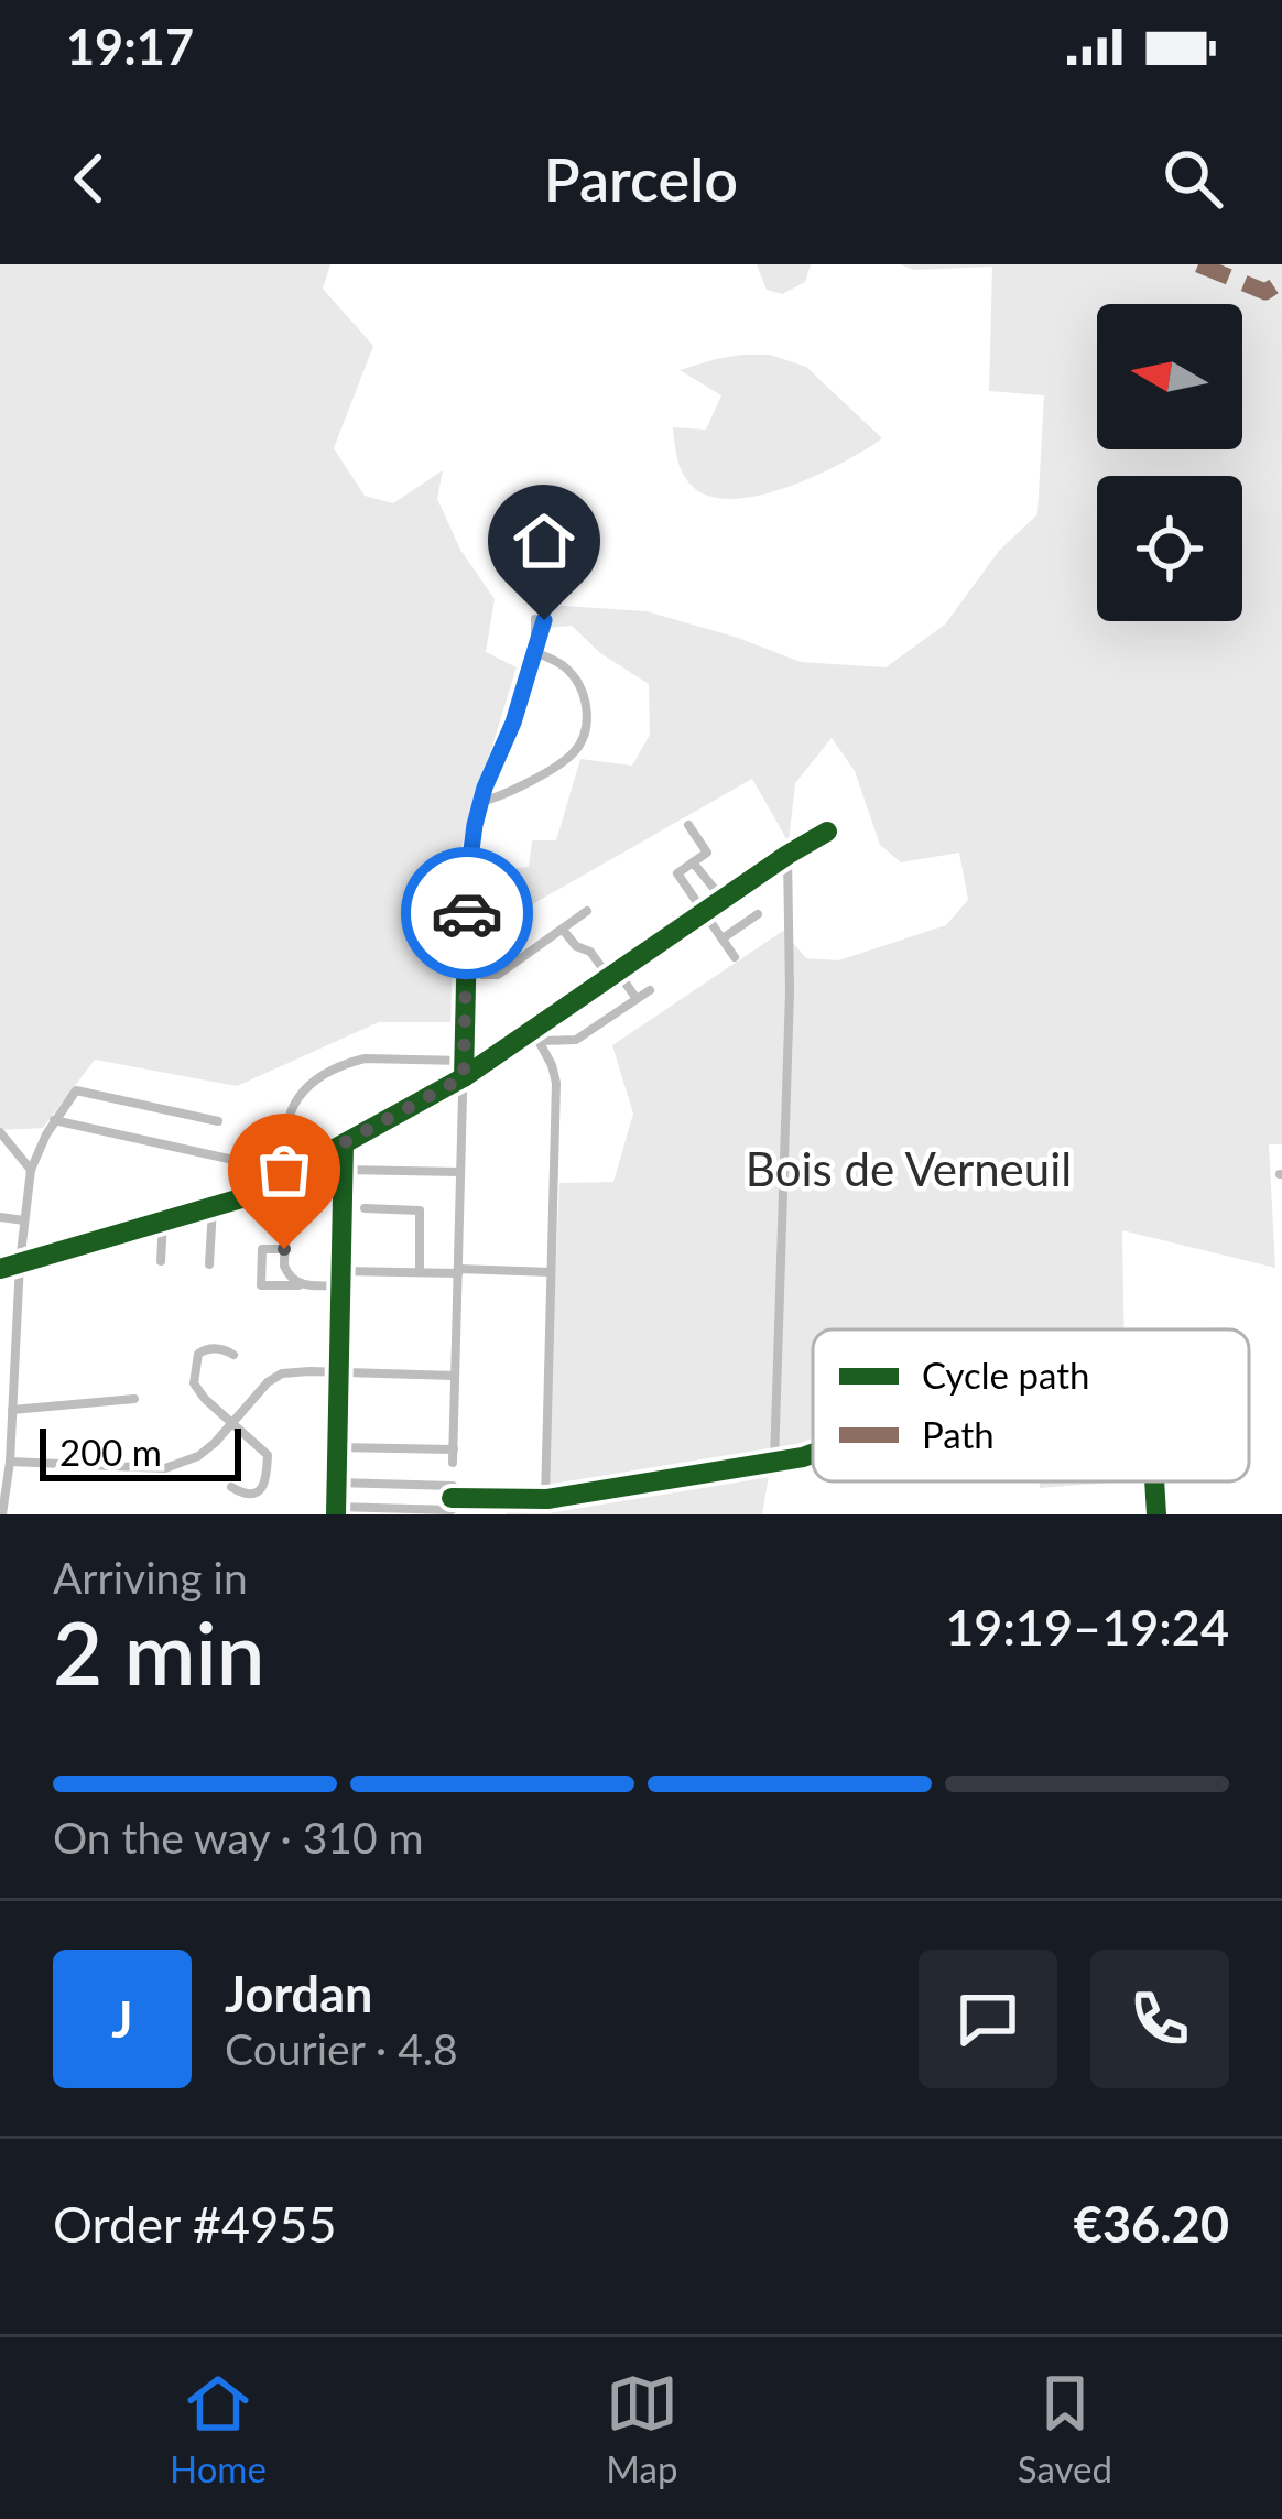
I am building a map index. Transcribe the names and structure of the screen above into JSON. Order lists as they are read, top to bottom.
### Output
{
  "parks": ["Bois de Verneuil"],
  "legend": ["Cycle path", "Path"],
  "scale_bar": "200 m",
  "north": "left",
  "page": {
    "status": "19:17",
    "header": "Parcelo",
    "scale": "200 m",
    "heading": ["2 min", "Arriving in", "19:19–19:24"],
    "panel": [
      "Jordan",
      "Courier · 4.8",
      "Order #4955",
      "€36.20"
    ],
    "bar": "On the way · 310 m",
    "round": "J",
    "tabs": ["Home", "Map", "Saved"]
  }
}
